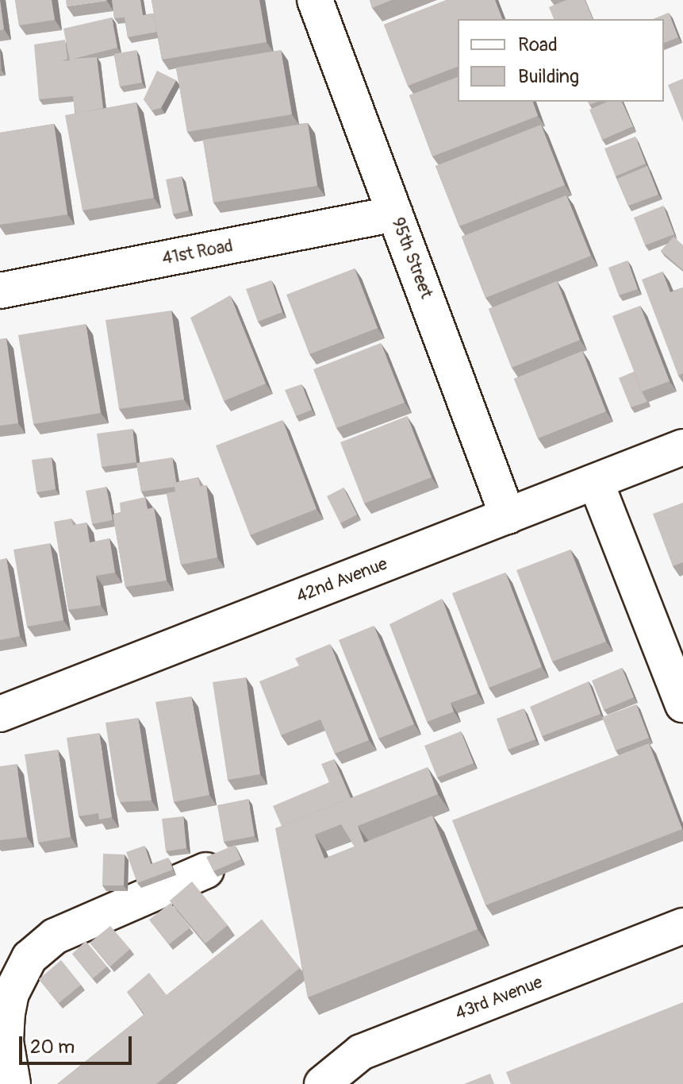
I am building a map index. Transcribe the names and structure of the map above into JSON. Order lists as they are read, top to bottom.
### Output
{
  "streets": {
    "street": [
      "41st Road",
      "95th Street",
      "42nd Avenue",
      "43rd Avenue"
    ]
  },
  "crossings": [
    ["41st Road", "95th Street"],
    ["95th Street", "42nd Avenue"]
  ],
  "legend": ["Road", "Building"],
  "scale_bar": "20 m"
}
